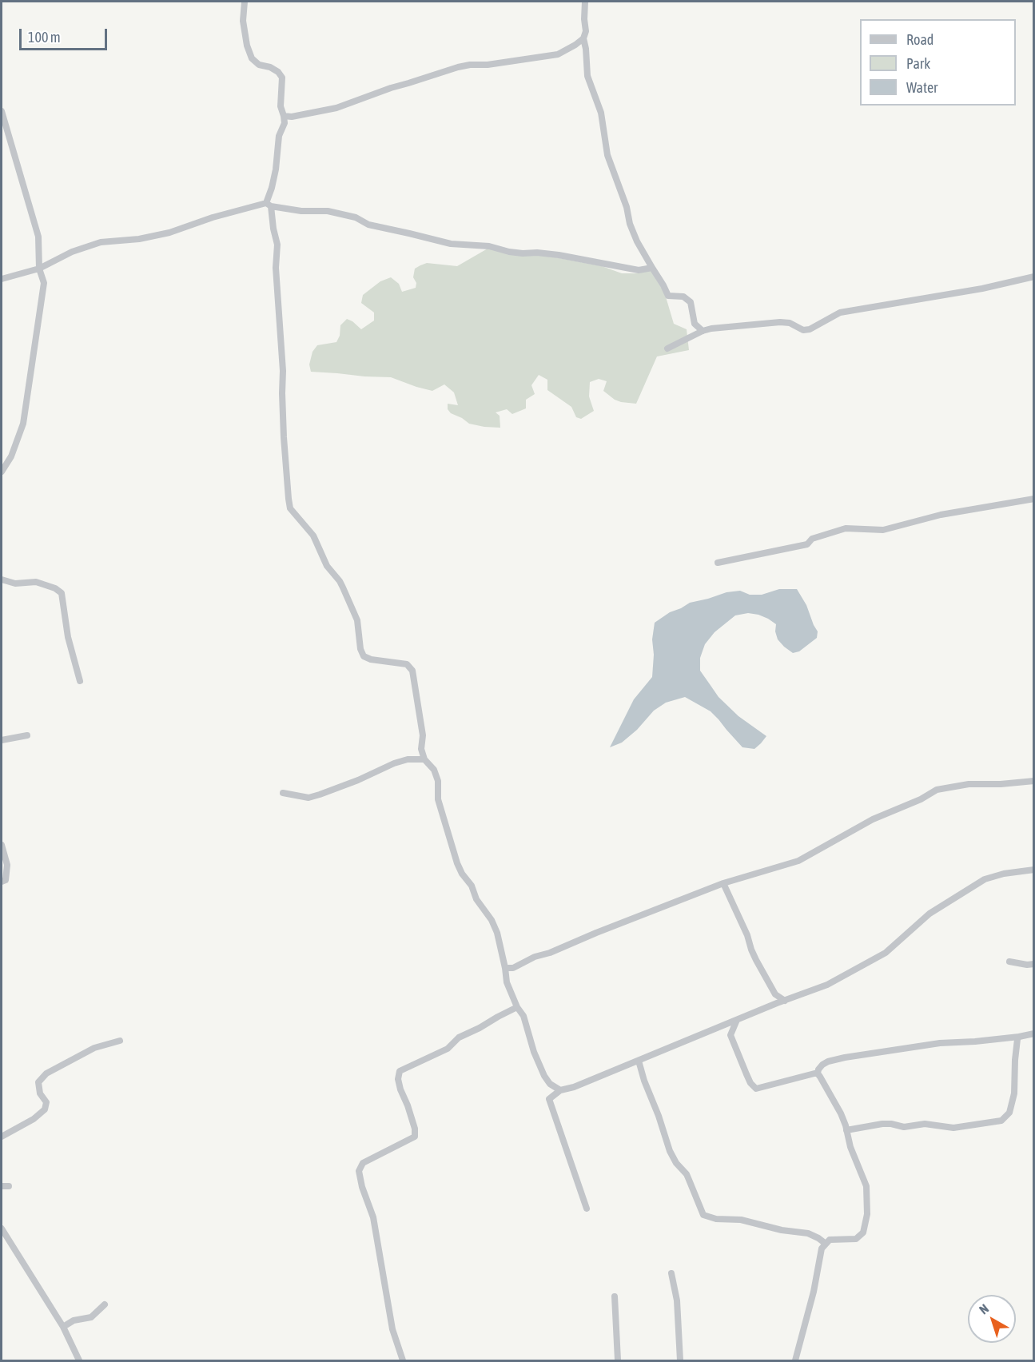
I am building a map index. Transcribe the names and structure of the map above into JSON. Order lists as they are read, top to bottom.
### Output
{
  "legend": ["Road", "Park", "Water"],
  "scale_bar": "100 m",
  "north": "top left"
}
